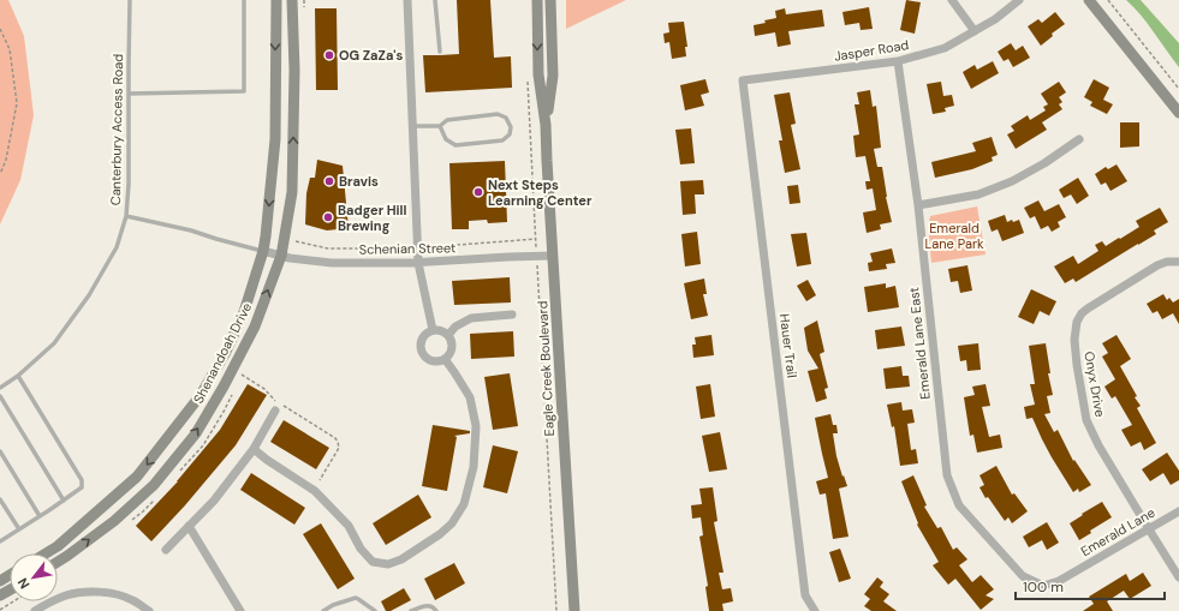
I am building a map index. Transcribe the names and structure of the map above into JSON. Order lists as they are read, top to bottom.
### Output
{
  "streets": {
    "street": [
      "Jasper Road",
      "Schenian Street",
      "Emerald Lane East",
      "Hauer Trail",
      "Shenandoah Drive",
      "Eagle Creek Boulevard",
      "Onyx Drive",
      "Emerald Lane"
    ],
    "lane": ["Canterbury Access Road"]
  },
  "crossings": [
    ["Jasper Road", "Emerald Lane East"],
    ["Jasper Road", "Hauer Trail"],
    ["Schenian Street", "Shenandoah Drive"],
    ["Schenian Street", "Eagle Creek Boulevard"],
    ["Emerald Lane East", "Emerald Lane"],
    ["Onyx Drive", "Emerald Lane"]
  ],
  "parks": ["Emerald Lane Park"],
  "places": [
    "OG ZaZa's",
    "Bravis",
    "Next Steps Learning Center",
    "Badger Hill Brewing"
  ],
  "scale_bar": "100 m",
  "north": "bottom left"
}
